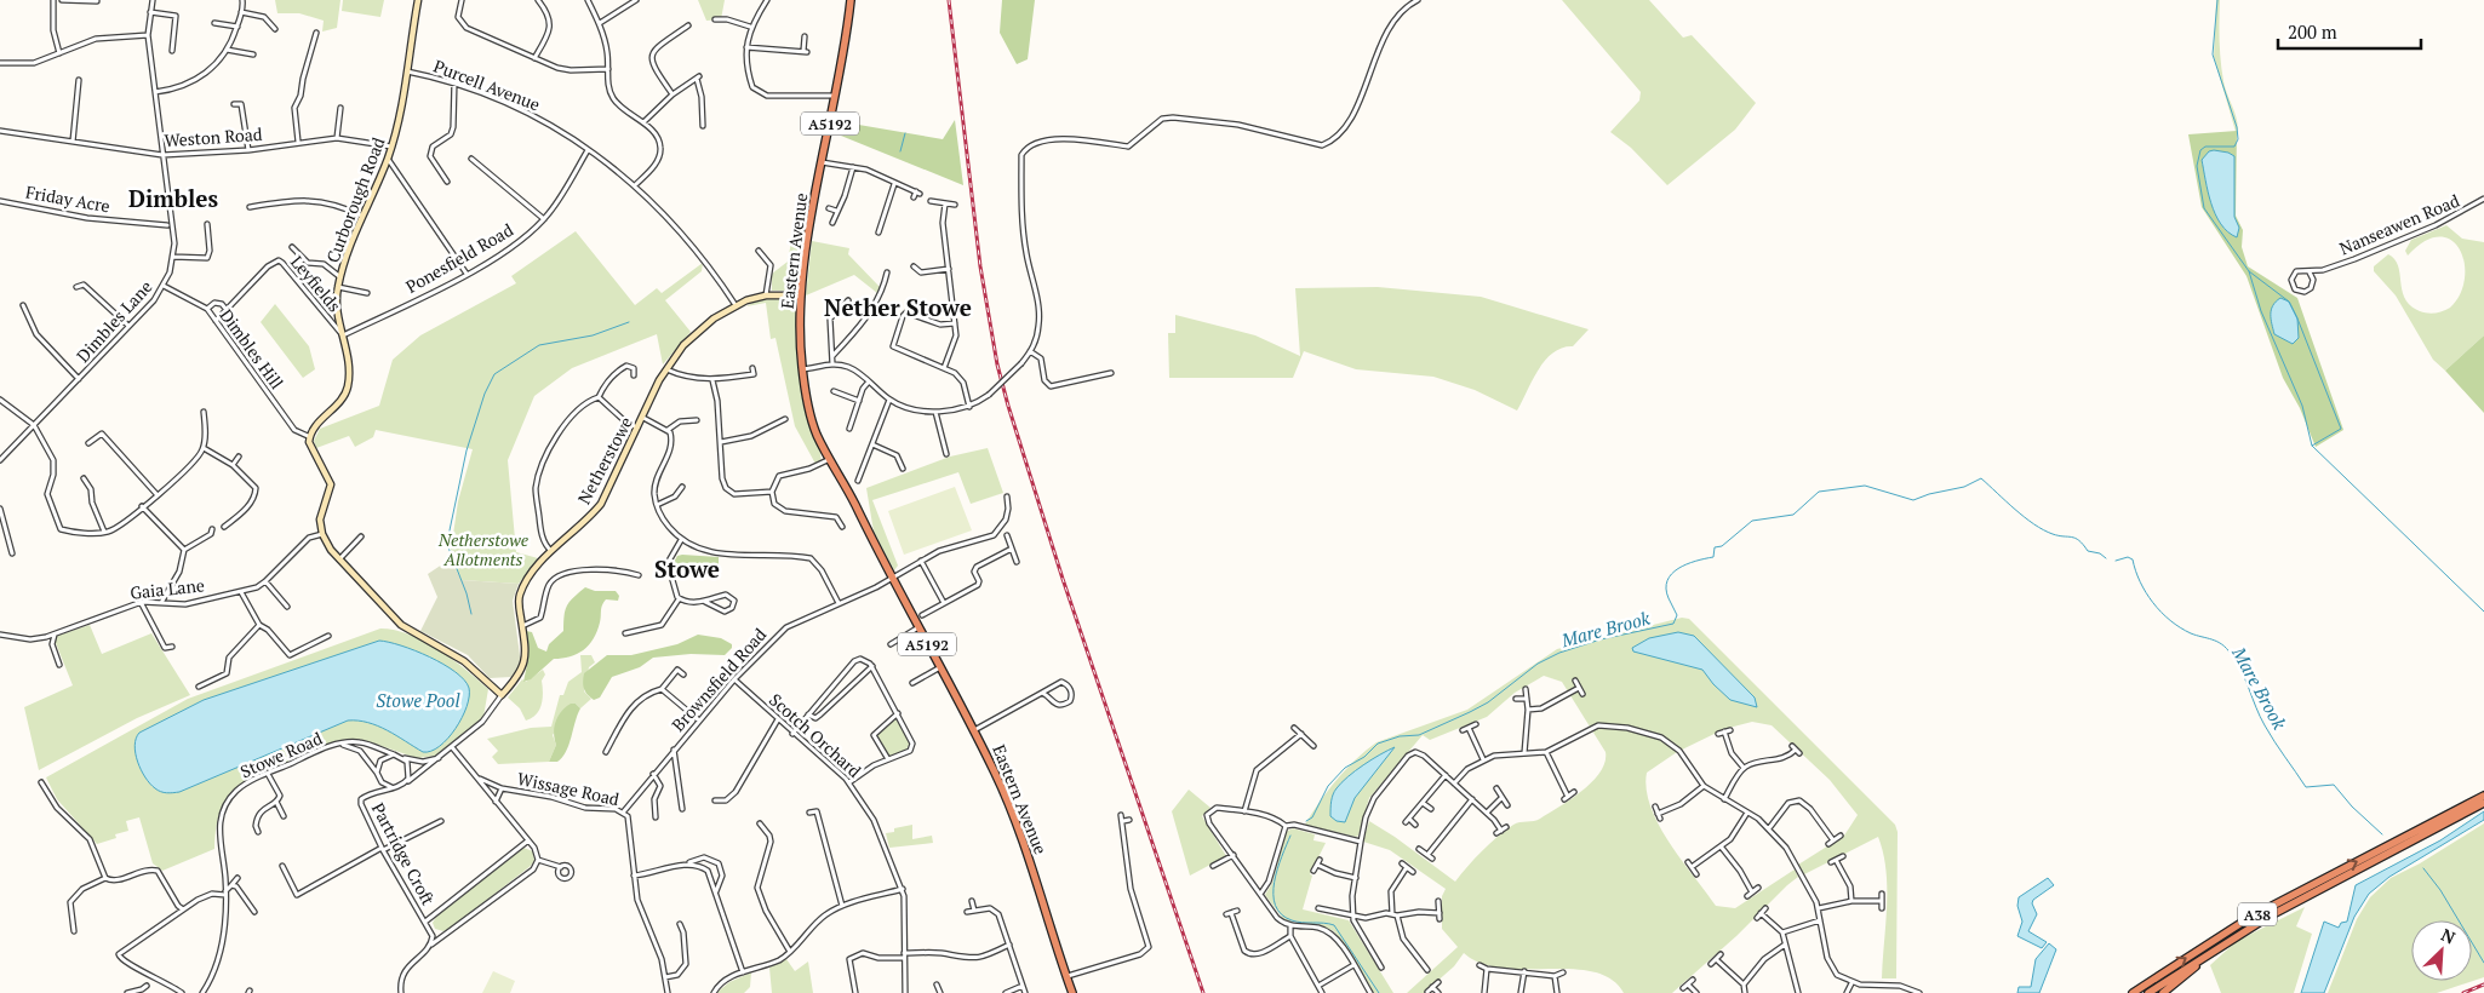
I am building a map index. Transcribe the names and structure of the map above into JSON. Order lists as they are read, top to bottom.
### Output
{
  "streets": {
    "highway": ["A5192", "Eastern Avenue", "A38"],
    "street": [
      "Purcell Avenue",
      "Weston Road",
      "Friday Acre",
      "Curborough Road",
      "Nanseawen Road",
      "Ponesfield Road",
      "Leyfields",
      "Dimbles Lane",
      "Dimbles Hill",
      "Netherstowe",
      "Gaia Lane",
      "Brownsfield Road",
      "Scotch Orchard",
      "Stowe Road",
      "Wissage Road",
      "Partridge Croft"
    ]
  },
  "crossings": [
    ["Purcell Avenue", "Curborough Road"],
    ["Purcell Avenue", "Ponesfield Road"],
    ["Purcell Avenue", "Netherstowe"],
    ["Weston Road", "Curborough Road"],
    ["Weston Road", "Dimbles Lane"],
    ["Friday Acre", "Dimbles Lane"],
    ["Curborough Road", "Ponesfield Road"],
    ["Curborough Road", "Leyfields"],
    ["Curborough Road", "Dimbles Hill"],
    ["Eastern Avenue", "Netherstowe"],
    ["Eastern Avenue", "Brownsfield Road"],
    ["Ponesfield Road", "Leyfields"],
    ["Leyfields", "Dimbles Hill"],
    ["Dimbles Lane", "Dimbles Hill"],
    ["Brownsfield Road", "Scotch Orchard"],
    ["Brownsfield Road", "Wissage Road"]
  ],
  "districts": ["Dimbles", "Nether Stowe", "Stowe"],
  "water": ["Mare Brook", "Stowe Pool"],
  "parks": ["Netherstowe Allotments"],
  "scale_bar": "200 m",
  "north": "top right"
}
